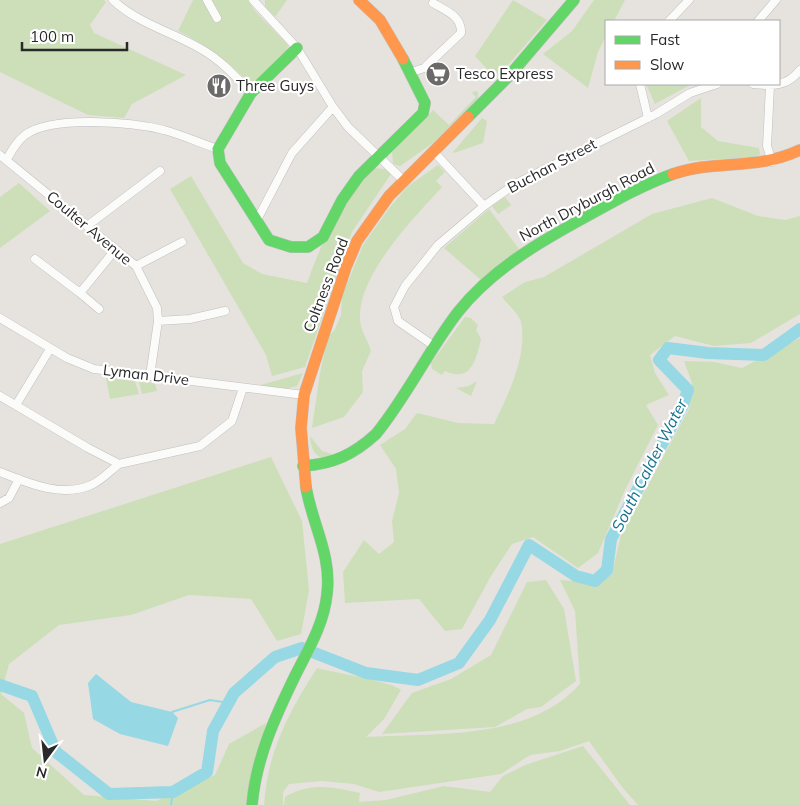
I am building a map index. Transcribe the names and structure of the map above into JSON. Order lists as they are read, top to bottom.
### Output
{
  "streets": {
    "street": [
      "Buchan Street",
      "North Dryburgh Road",
      "Coulter Avenue",
      "Coltness Road",
      "Lyman Drive"
    ]
  },
  "crossings": [
    ["Buchan Street", "North Dryburgh Road"],
    ["North Dryburgh Road", "Coltness Road"],
    ["Coulter Avenue", "Lyman Drive"],
    ["Coltness Road", "Lyman Drive"]
  ],
  "water": ["South Calder Water"],
  "places": {
    "supermarket": ["Tesco Express"],
    "restaurant": ["Three Guys"]
  },
  "legend": ["Fast", "Slow"],
  "scale_bar": "100 m",
  "north": "bottom"
}
